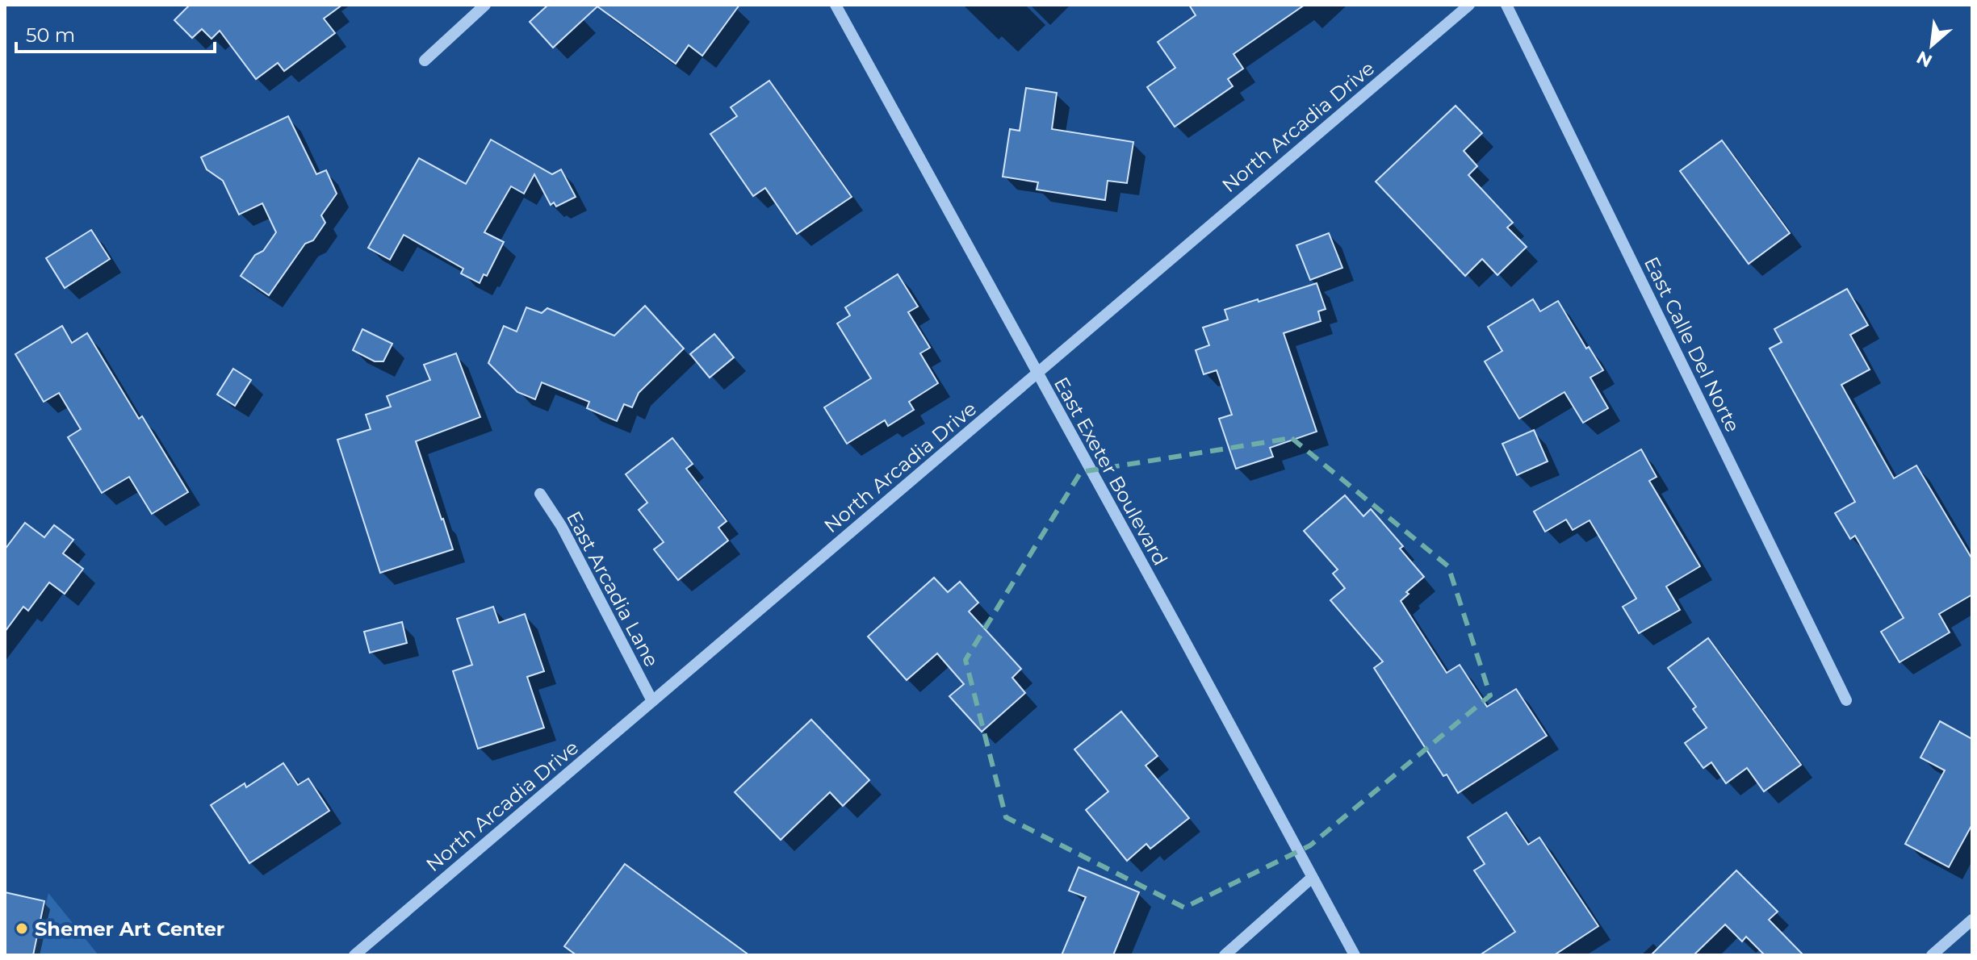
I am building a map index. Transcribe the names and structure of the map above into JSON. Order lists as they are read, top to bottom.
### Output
{
  "streets": {
    "street": [
      "North Arcadia Drive",
      "East Calle Del Norte",
      "East Exeter Boulevard",
      "East Arcadia Lane"
    ]
  },
  "crossings": [
    ["North Arcadia Drive", "East Exeter Boulevard"],
    ["North Arcadia Drive", "East Arcadia Lane"]
  ],
  "places": ["Shemer Art Center"],
  "scale_bar": "50 m",
  "north": "bottom left"
}
